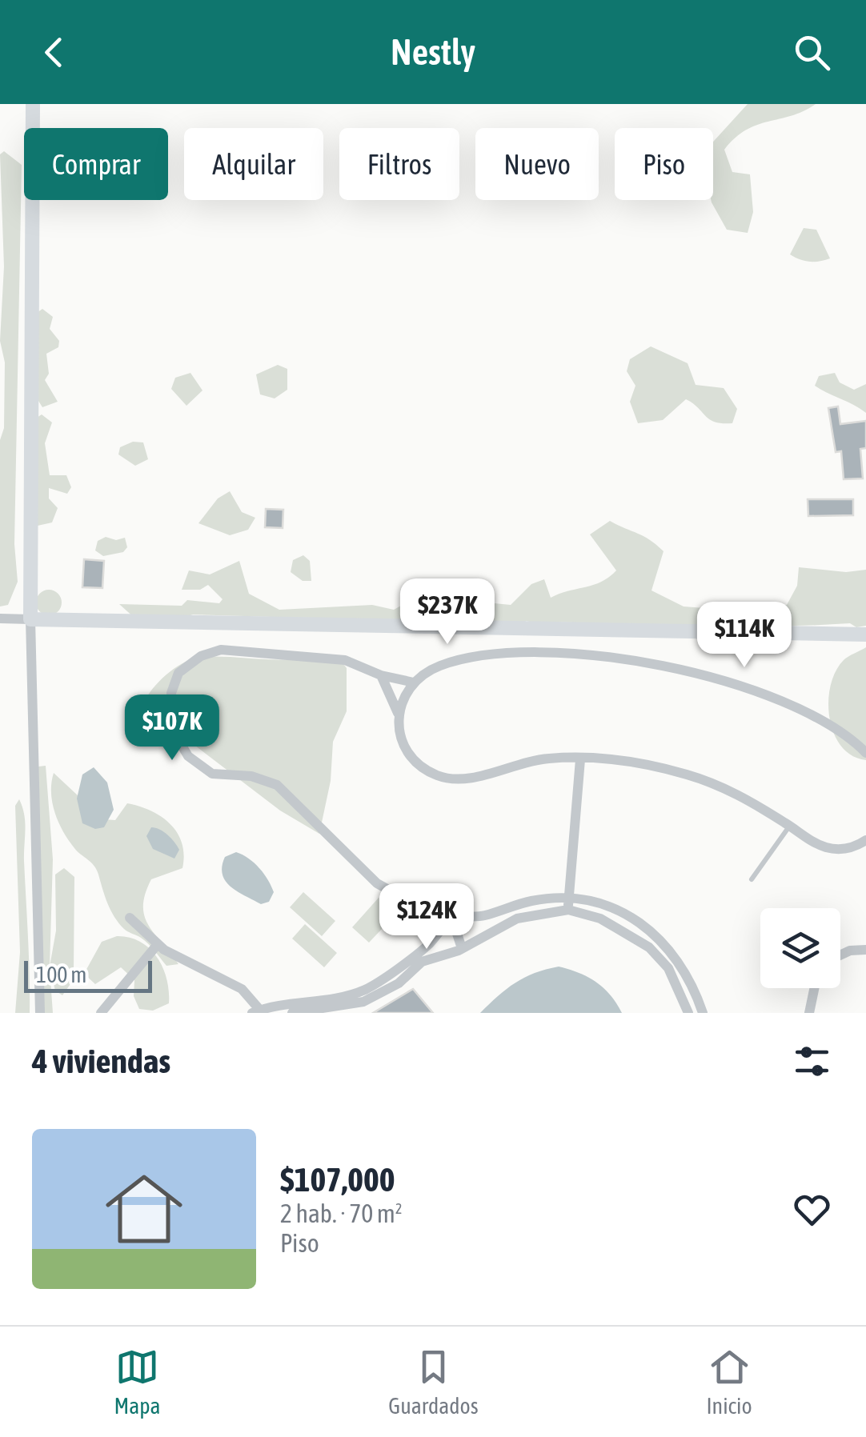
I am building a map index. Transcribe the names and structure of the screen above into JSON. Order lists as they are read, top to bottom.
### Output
{
  "scale_bar": "100 m",
  "page": {
    "header": "Nestly",
    "chip": [
      "Comprar",
      "Alquilar",
      "Filtros",
      "Nuevo",
      "Piso"
    ],
    "price": [
      "$237K",
      "$114K",
      "$107K",
      "$124K"
    ],
    "scale": "100 m",
    "heading": "4 viviendas",
    "list": [
      {
        "name": "$107,000",
        "note": "2 hab. · 70 m² · Piso"
      }
    ],
    "tabs": ["Mapa", "Guardados", "Inicio"]
  }
}
